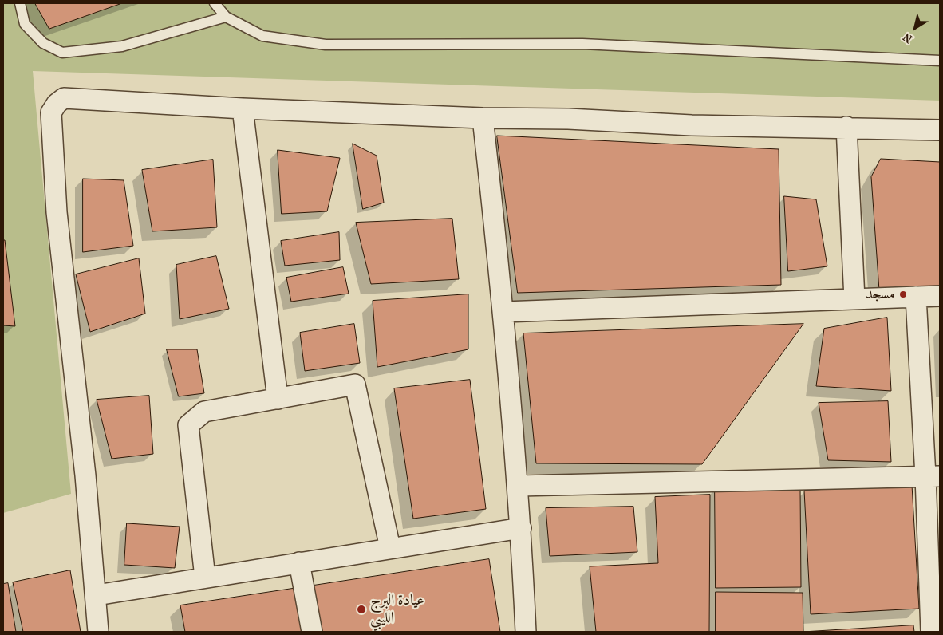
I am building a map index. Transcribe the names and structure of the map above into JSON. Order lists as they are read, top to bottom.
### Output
{
  "places": ["مسجد", "عيادة البرج الليبي"],
  "north": "bottom left"
}
